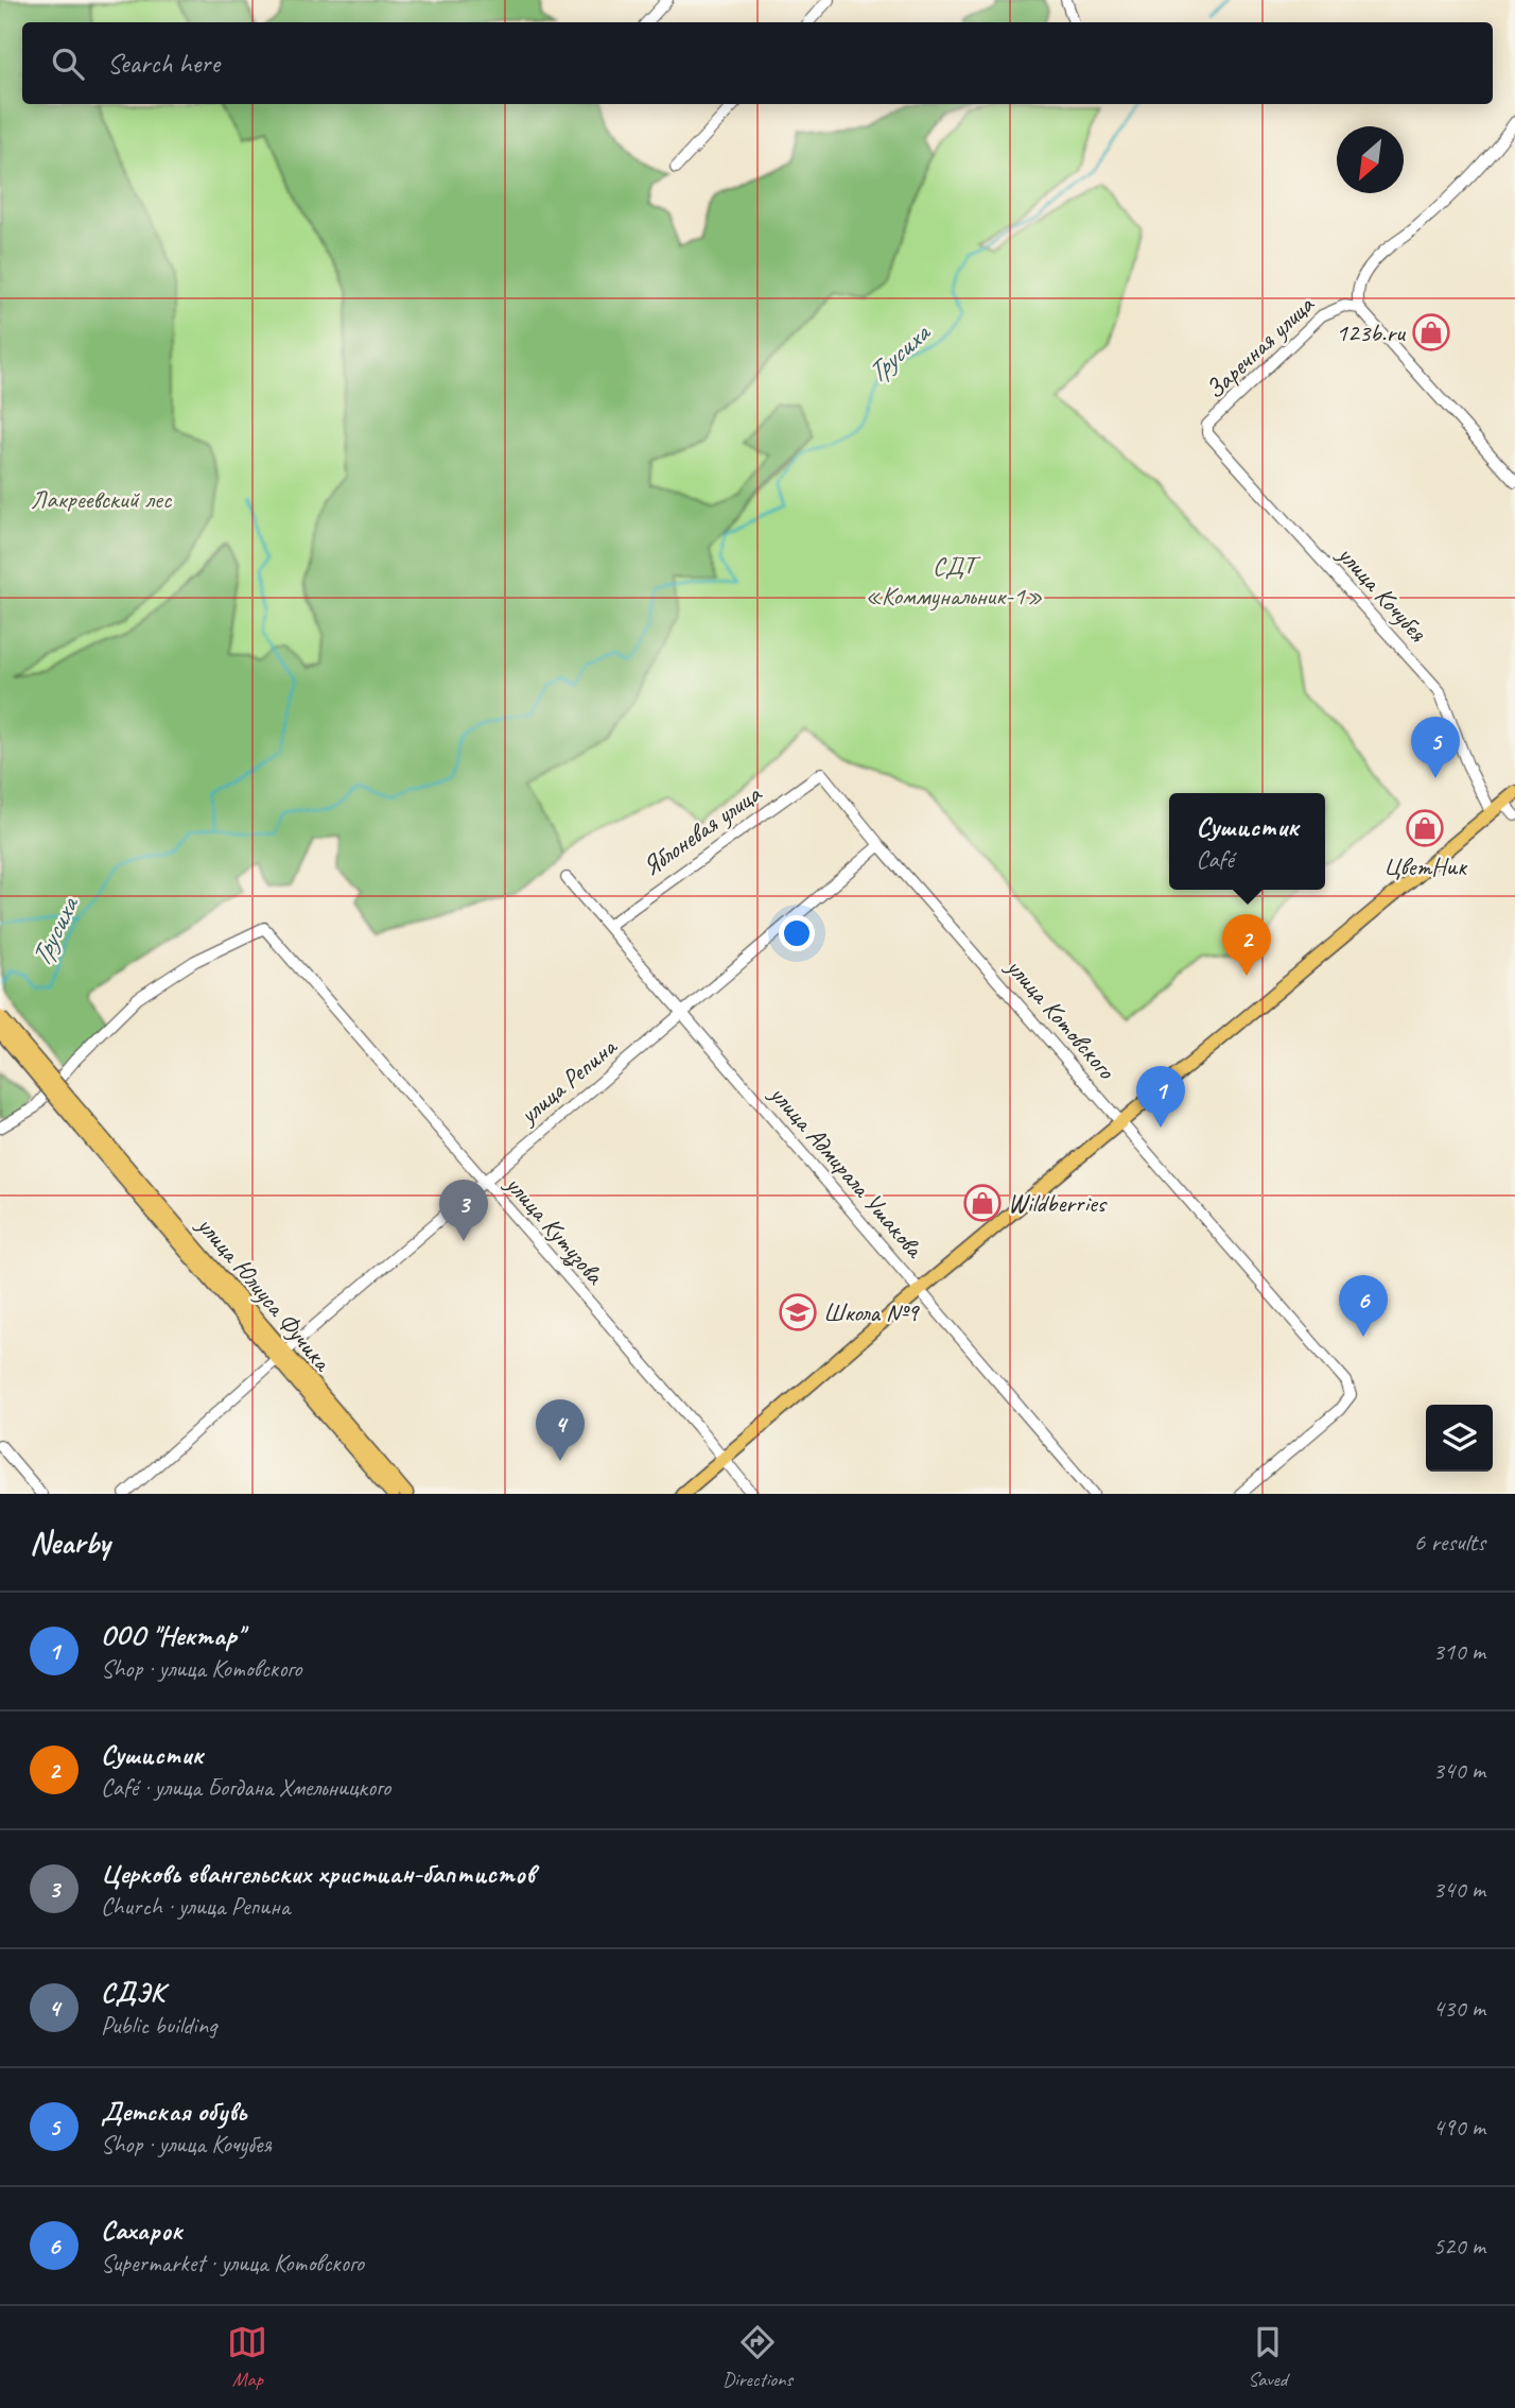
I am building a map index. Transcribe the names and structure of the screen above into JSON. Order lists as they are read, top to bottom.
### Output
{
  "streets": {
    "main road": ["улица Юлиуса Фучика"],
    "street": [
      "Заречная улица",
      "улица Кочубея",
      "Яблоневая улица",
      "улица Котовского",
      "улица Репина",
      "улица Адмирала Ушакова",
      "улица Кутузова"
    ]
  },
  "crossings": [
    ["Заречная улица", "улица Кочубея"],
    ["Яблоневая улица", "улица Котовского"],
    ["Яблоневая улица", "улица Адмирала Ушакова"],
    ["улица Котовского", "улица Репина"],
    ["улица Репина", "улица Адмирала Ушакова"],
    ["улица Репина", "улица Кутузова"],
    ["улица Репина", "улица Юлиуса Фучика"]
  ],
  "water": ["Трусиха"],
  "parks": ["Лакреевский лес", "СДТ «Коммунальник-1»"],
  "places": {
    "shop": ["123b.ru", "ЦветНик", "Wildberries"],
    "school or university": ["Школа №9"]
  },
  "north": "bottom left",
  "page": {
    "search": "Search here",
    "pins": [
      "5",
      "2",
      "1",
      "3",
      "6",
      "4"
    ],
    "popup": ["Сушистик", "Café"],
    "heading": ["Nearby", "6 results"],
    "list": [
      {
        "mark": "1",
        "name": "ООО \"Нектар\"",
        "note": "Shop · улица Котовского",
        "value": "310 m"
      },
      {
        "mark": "2",
        "name": "Сушистик",
        "note": "Café · улица Богдана Хмельницкого",
        "value": "340 m"
      },
      {
        "mark": "3",
        "name": "Церковь евангельских христиан-баптистов",
        "note": "Church · улица Репина",
        "value": "340 m"
      },
      {
        "mark": "4",
        "name": "СДЭК",
        "note": "Public building",
        "value": "430 m"
      },
      {
        "mark": "5",
        "name": "Детская обувь",
        "note": "Shop · улица Кочубея",
        "value": "490 m"
      },
      {
        "mark": "6",
        "name": "Сахарок",
        "note": "Supermarket · улица Котовского",
        "value": "520 m"
      }
    ],
    "nav": ["Map", "Directions", "Saved"]
  }
}
